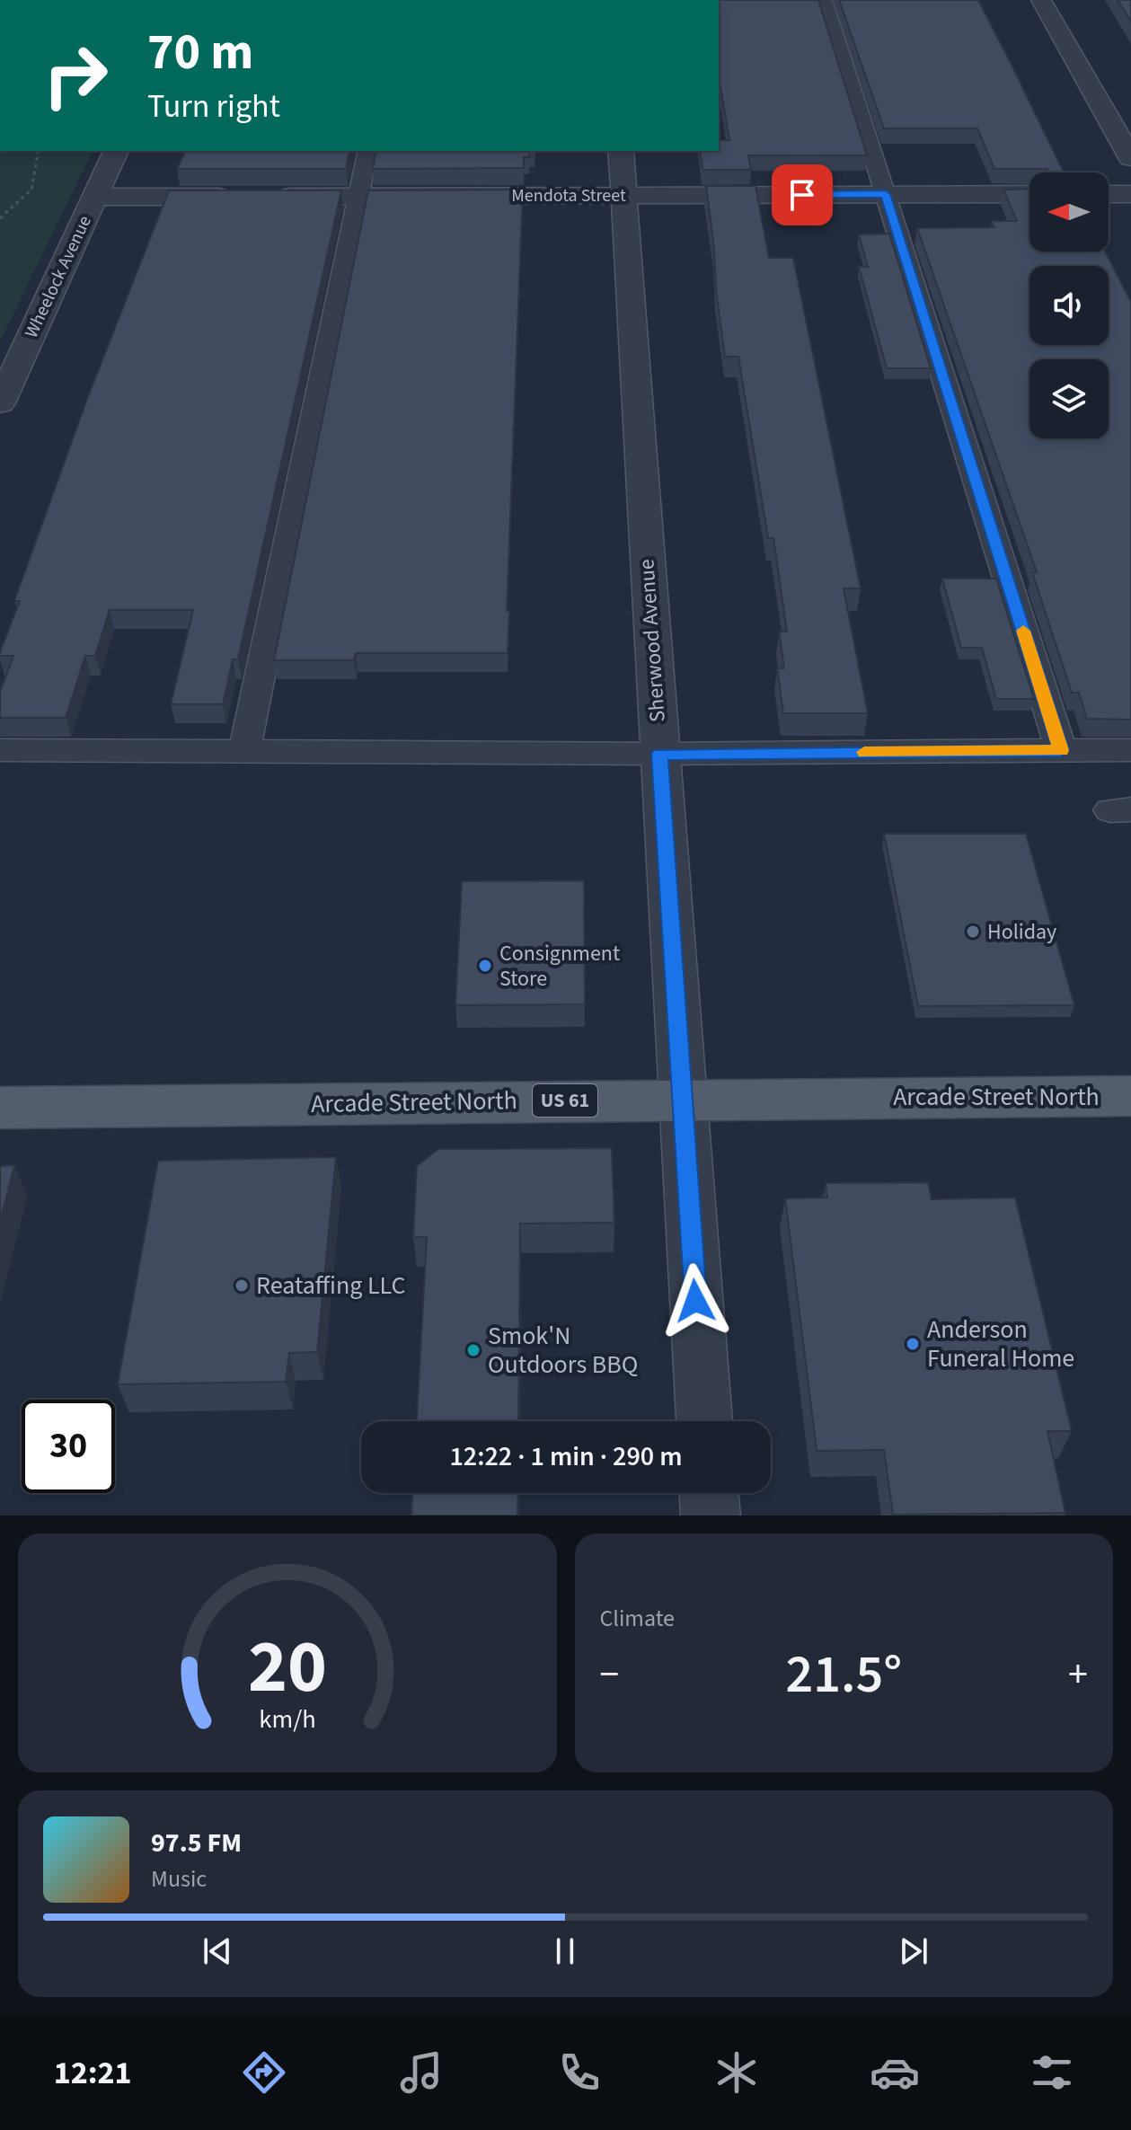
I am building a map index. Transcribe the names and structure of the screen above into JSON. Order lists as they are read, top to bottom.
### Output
{
  "streets": {
    "main road": ["Arcade Street North", "US 61"],
    "street": ["Mendota Street", "Wheelock Avenue", "Sherwood Avenue"]
  },
  "crossings": [
    ["Mendota Street", "Sherwood Avenue"],
    ["Sherwood Avenue", "Arcade Street North"]
  ],
  "places": [
    "Holiday",
    "Consignment Store",
    "Reataffing LLC",
    "Anderson Funeral Home",
    "Smok'N Outdoors BBQ"
  ],
  "north": "left",
  "page": {
    "turn": ["70 m", "Turn right"],
    "limit": "30",
    "trip": "12:22 · 1 min · 290 m",
    "tile": "Climate",
    "heat": ["−", "21.5°", "+"],
    "song": ["97.5 FM", "Music"],
    "tabs": "12:21",
    "gauge": ["20", "km/h"]
  }
}
